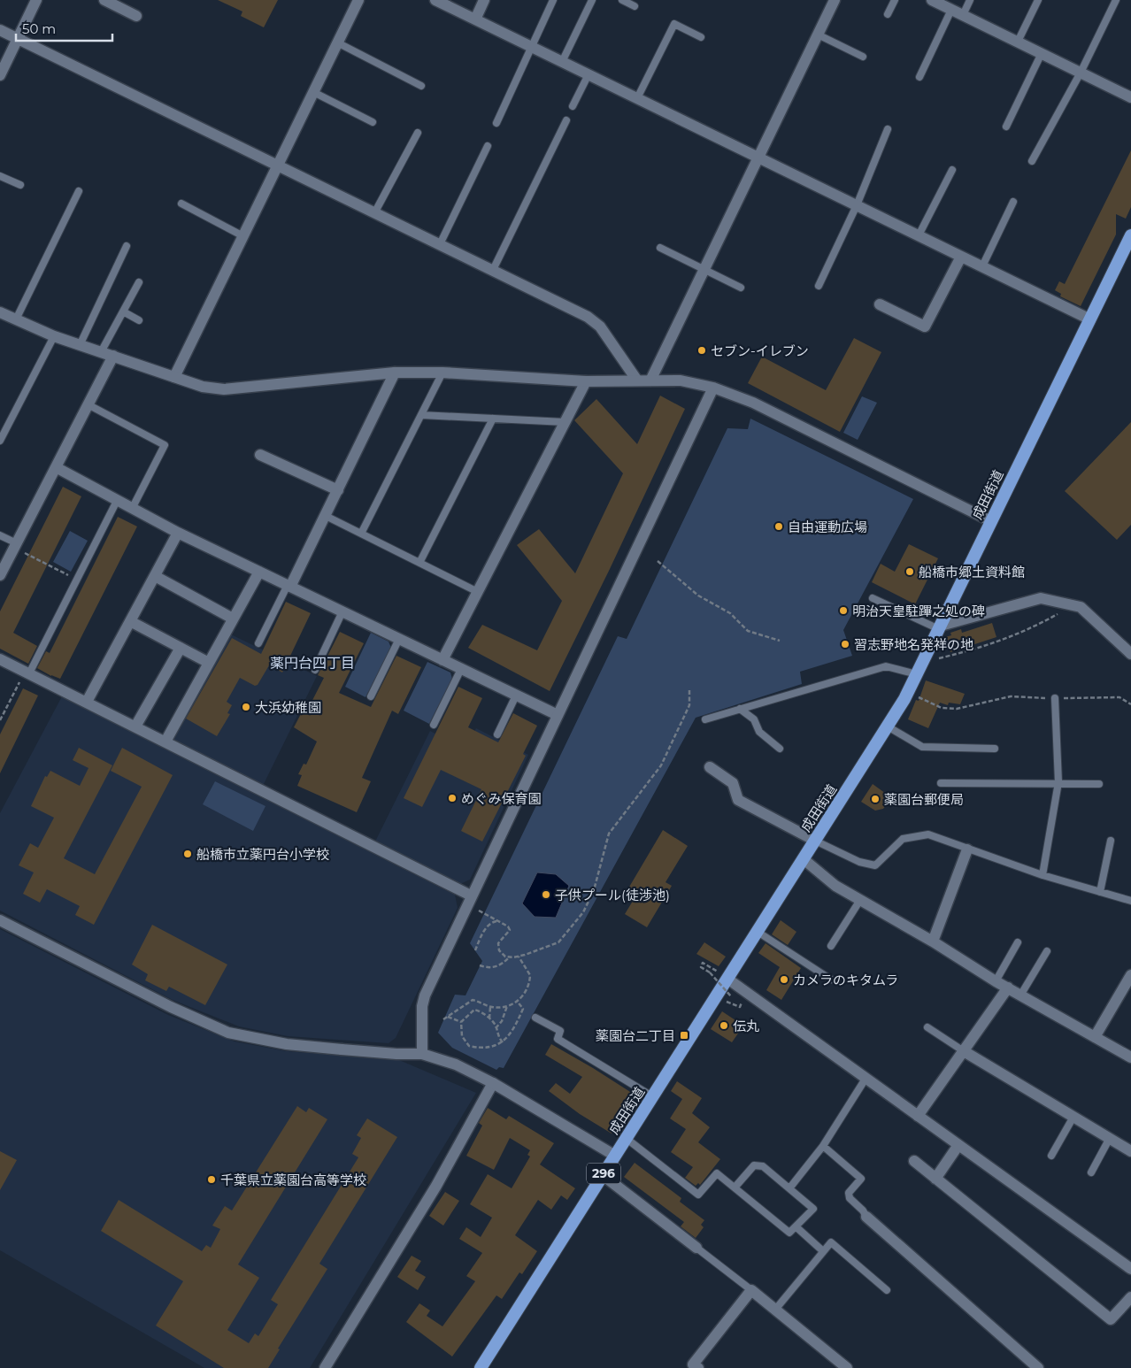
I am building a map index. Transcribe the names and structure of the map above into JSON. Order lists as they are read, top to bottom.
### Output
{
  "streets": {
    "highway": ["成田街道", "296"]
  },
  "districts": ["薬円台四丁目"],
  "places": {
    "other": [
      "セブン-イレブン",
      "自由運動広場",
      "船橋市郷土資料館",
      "明治天皇駐蹕之処の碑",
      "習志野地名発祥の地",
      "大浜幼稚園",
      "めぐみ保育園",
      "薬園台郵便局",
      "船橋市立薬円台小学校",
      "子供プール(徒渉池)",
      "カメラのキタムラ",
      "伝丸",
      "千葉県立薬園台高等学校"
    ],
    "transit": ["薬園台二丁目"]
  },
  "scale_bar": "50 m"
}
